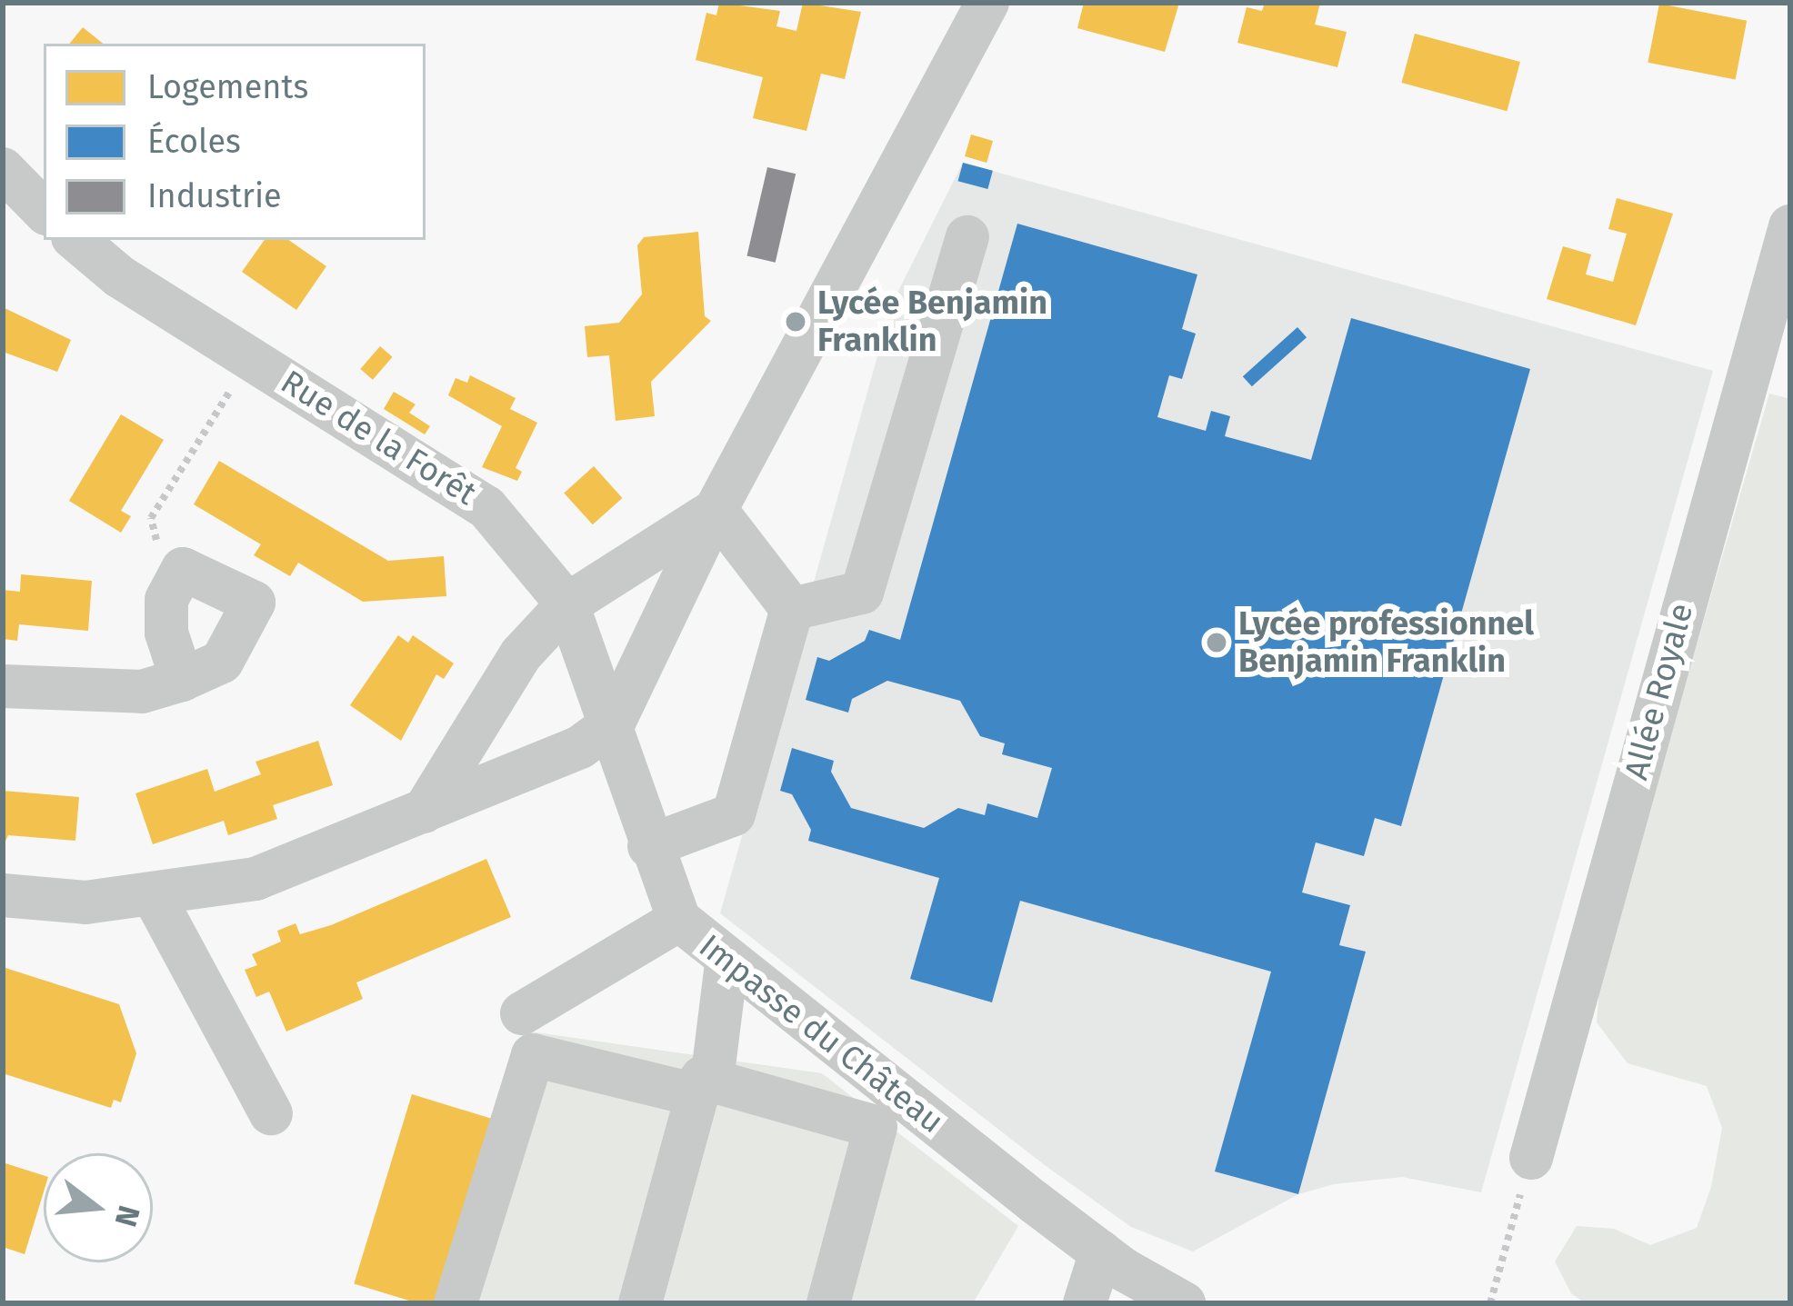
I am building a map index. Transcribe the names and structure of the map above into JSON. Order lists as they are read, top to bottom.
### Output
{
  "streets": {
    "street": ["Rue de la Forêt", "Allée Royale", "Impasse du Château"]
  },
  "crossings": [
    ["Rue de la Forêt", "Impasse du Château"]
  ],
  "places": ["Lycée Benjamin Franklin", "Lycée professionnel Benjamin Franklin"],
  "legend": ["Logements", "Écoles", "Industrie"],
  "north": "right"
}
